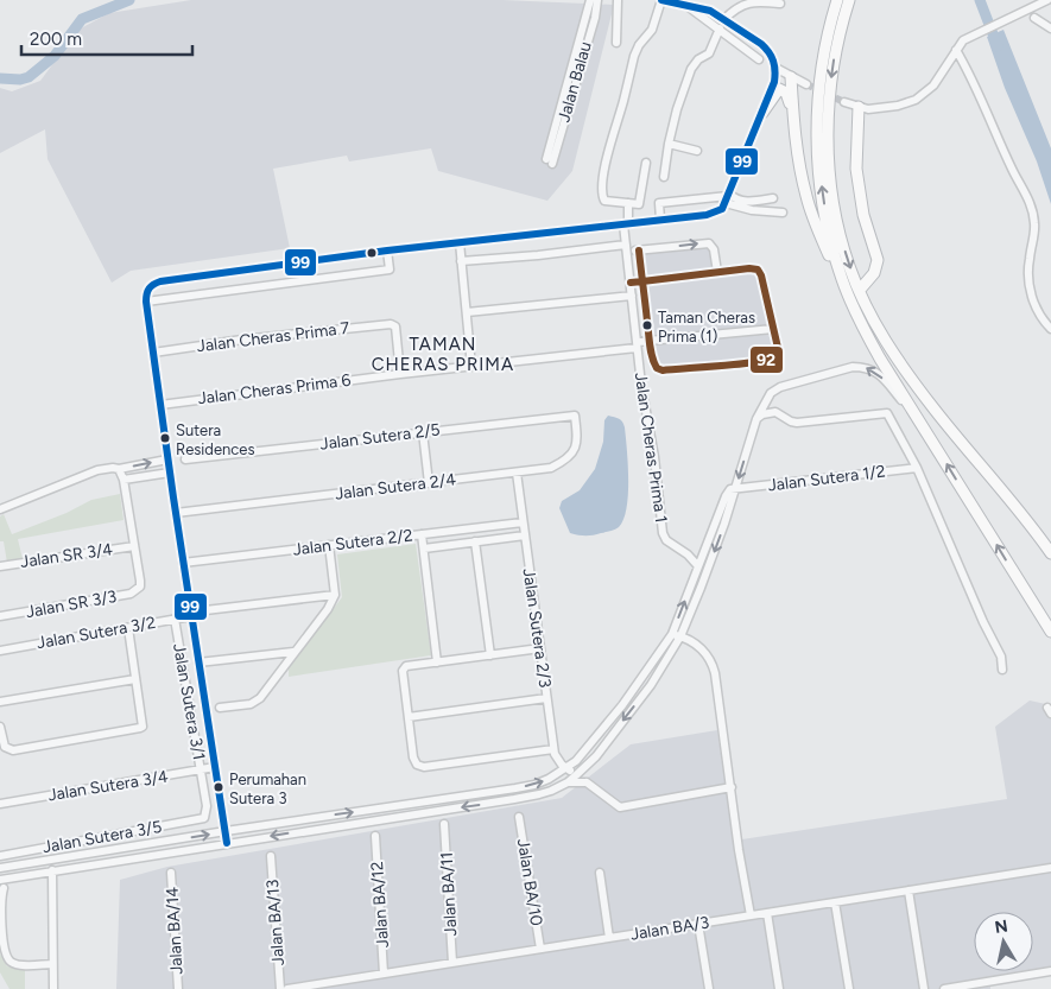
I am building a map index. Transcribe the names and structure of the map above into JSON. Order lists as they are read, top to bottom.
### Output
{
  "streets": {
    "street": [
      "Jalan Balau",
      "Jalan Cheras Prima 7",
      "Jalan Cheras Prima 6",
      "Jalan Sutera 2/5",
      "Jalan Cheras Prima 1",
      "Jalan Sutera 1/2",
      "Jalan Sutera 2/4",
      "Jalan Sutera 2/2",
      "Jalan SR 3/4",
      "Jalan SR 3/3",
      "Jalan Sutera 2/3",
      "Jalan Sutera 3/2",
      "Jalan Sutera 3/1",
      "Jalan Sutera 3/4",
      "Jalan Sutera 3/5",
      "Jalan BA/10",
      "Jalan BA/11",
      "Jalan BA/12",
      "Jalan BA/13",
      "Jalan BA/3",
      "Jalan BA/14"
    ]
  },
  "crossings": [
    ["Jalan Cheras Prima 7", "Jalan Cheras Prima 6"],
    ["Jalan Cheras Prima 6", "Jalan Cheras Prima 1"],
    ["Jalan Sutera 2/5", "Jalan Sutera 2/4"],
    ["Jalan Sutera 2/4", "Jalan Sutera 2/3"],
    ["Jalan Sutera 2/2", "Jalan Sutera 2/3"],
    ["Jalan SR 3/4", "Jalan SR 3/3"],
    ["Jalan Sutera 3/2", "Jalan Sutera 3/1"],
    ["Jalan Sutera 3/1", "Jalan Sutera 3/4"],
    ["Jalan Sutera 3/1", "Jalan Sutera 3/5"],
    ["Jalan BA/10", "Jalan BA/3"],
    ["Jalan BA/11", "Jalan BA/3"],
    ["Jalan BA/12", "Jalan BA/3"]
  ],
  "districts": ["TAMAN CHERAS PRIMA"],
  "places": ["Taman Cheras Prima (1)", "Sutera Residences", "Perumahan Sutera 3"],
  "lines": ["transit line 99", "transit line 92"],
  "scale_bar": "200 m",
  "north": "top"
}
